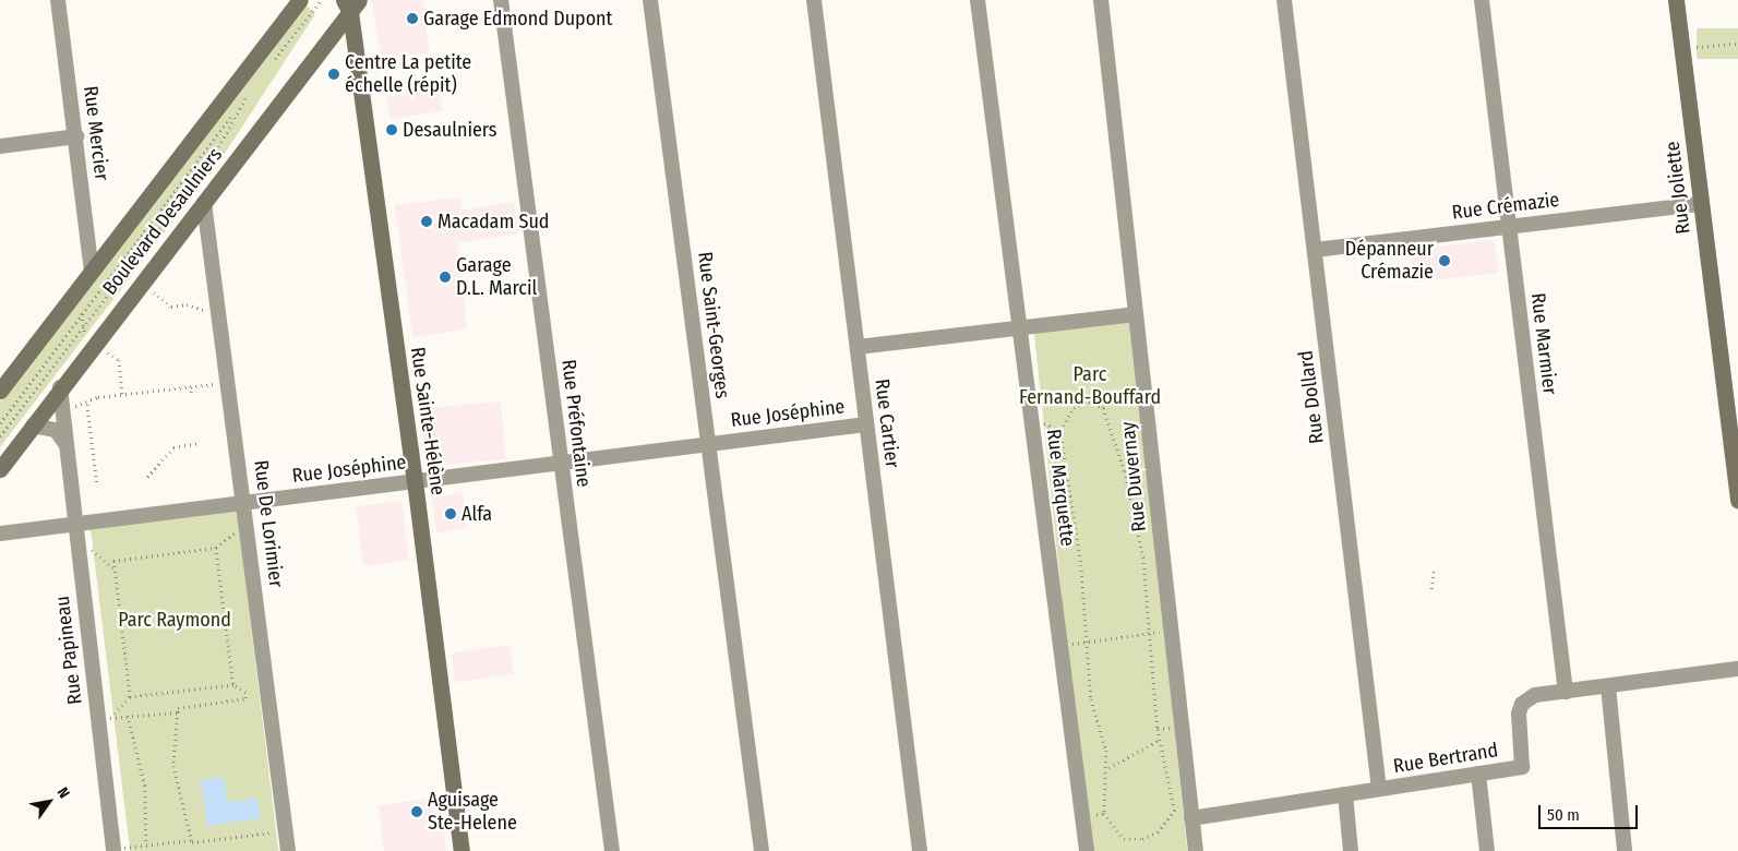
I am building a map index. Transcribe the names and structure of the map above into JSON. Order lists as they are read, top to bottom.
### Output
{
  "streets": {
    "street": [
      "Rue Mercier",
      "Rue Joliette",
      "Rue Crémazie",
      "Boulevard Desaulniers",
      "Rue Saint-Georges",
      "Rue Marmier",
      "Rue Dollard",
      "Rue Joséphine",
      "Rue Sainte-Hélène",
      "Rue Préfontaine",
      "Rue Cartier",
      "Rue Duvernay",
      "Rue Marquette",
      "Rue De Lorimier",
      "Rue Papineau",
      "Rue Bertrand"
    ]
  },
  "crossings": [
    ["Rue Mercier", "Boulevard Desaulniers"],
    ["Rue Joliette", "Rue Crémazie"],
    ["Rue Crémazie", "Rue Marmier"],
    ["Rue Crémazie", "Rue Dollard"],
    ["Boulevard Desaulniers", "Rue Sainte-Hélène"],
    ["Boulevard Desaulniers", "Rue De Lorimier"],
    ["Boulevard Desaulniers", "Rue Papineau"],
    ["Rue Saint-Georges", "Rue Joséphine"],
    ["Rue Marmier", "Rue Bertrand"],
    ["Rue Dollard", "Rue Bertrand"],
    ["Rue Joséphine", "Rue Sainte-Hélène"],
    ["Rue Joséphine", "Rue Préfontaine"],
    ["Rue Joséphine", "Rue Cartier"],
    ["Rue Joséphine", "Rue De Lorimier"],
    ["Rue Joséphine", "Rue Papineau"],
    ["Rue Duvernay", "Rue Bertrand"]
  ],
  "parks": ["Parc Fernand-Bouffard", "Parc Raymond"],
  "places": [
    "Garage Edmond Dupont",
    "Centre La petite échelle (répit)",
    "Desaulniers",
    "Macadam Sud",
    "Dépanneur Crémazie",
    "Garage D.L. Marcil",
    "Alfa",
    "Aguisage Ste-Helene"
  ],
  "scale_bar": "50 m",
  "north": "top right"
}
